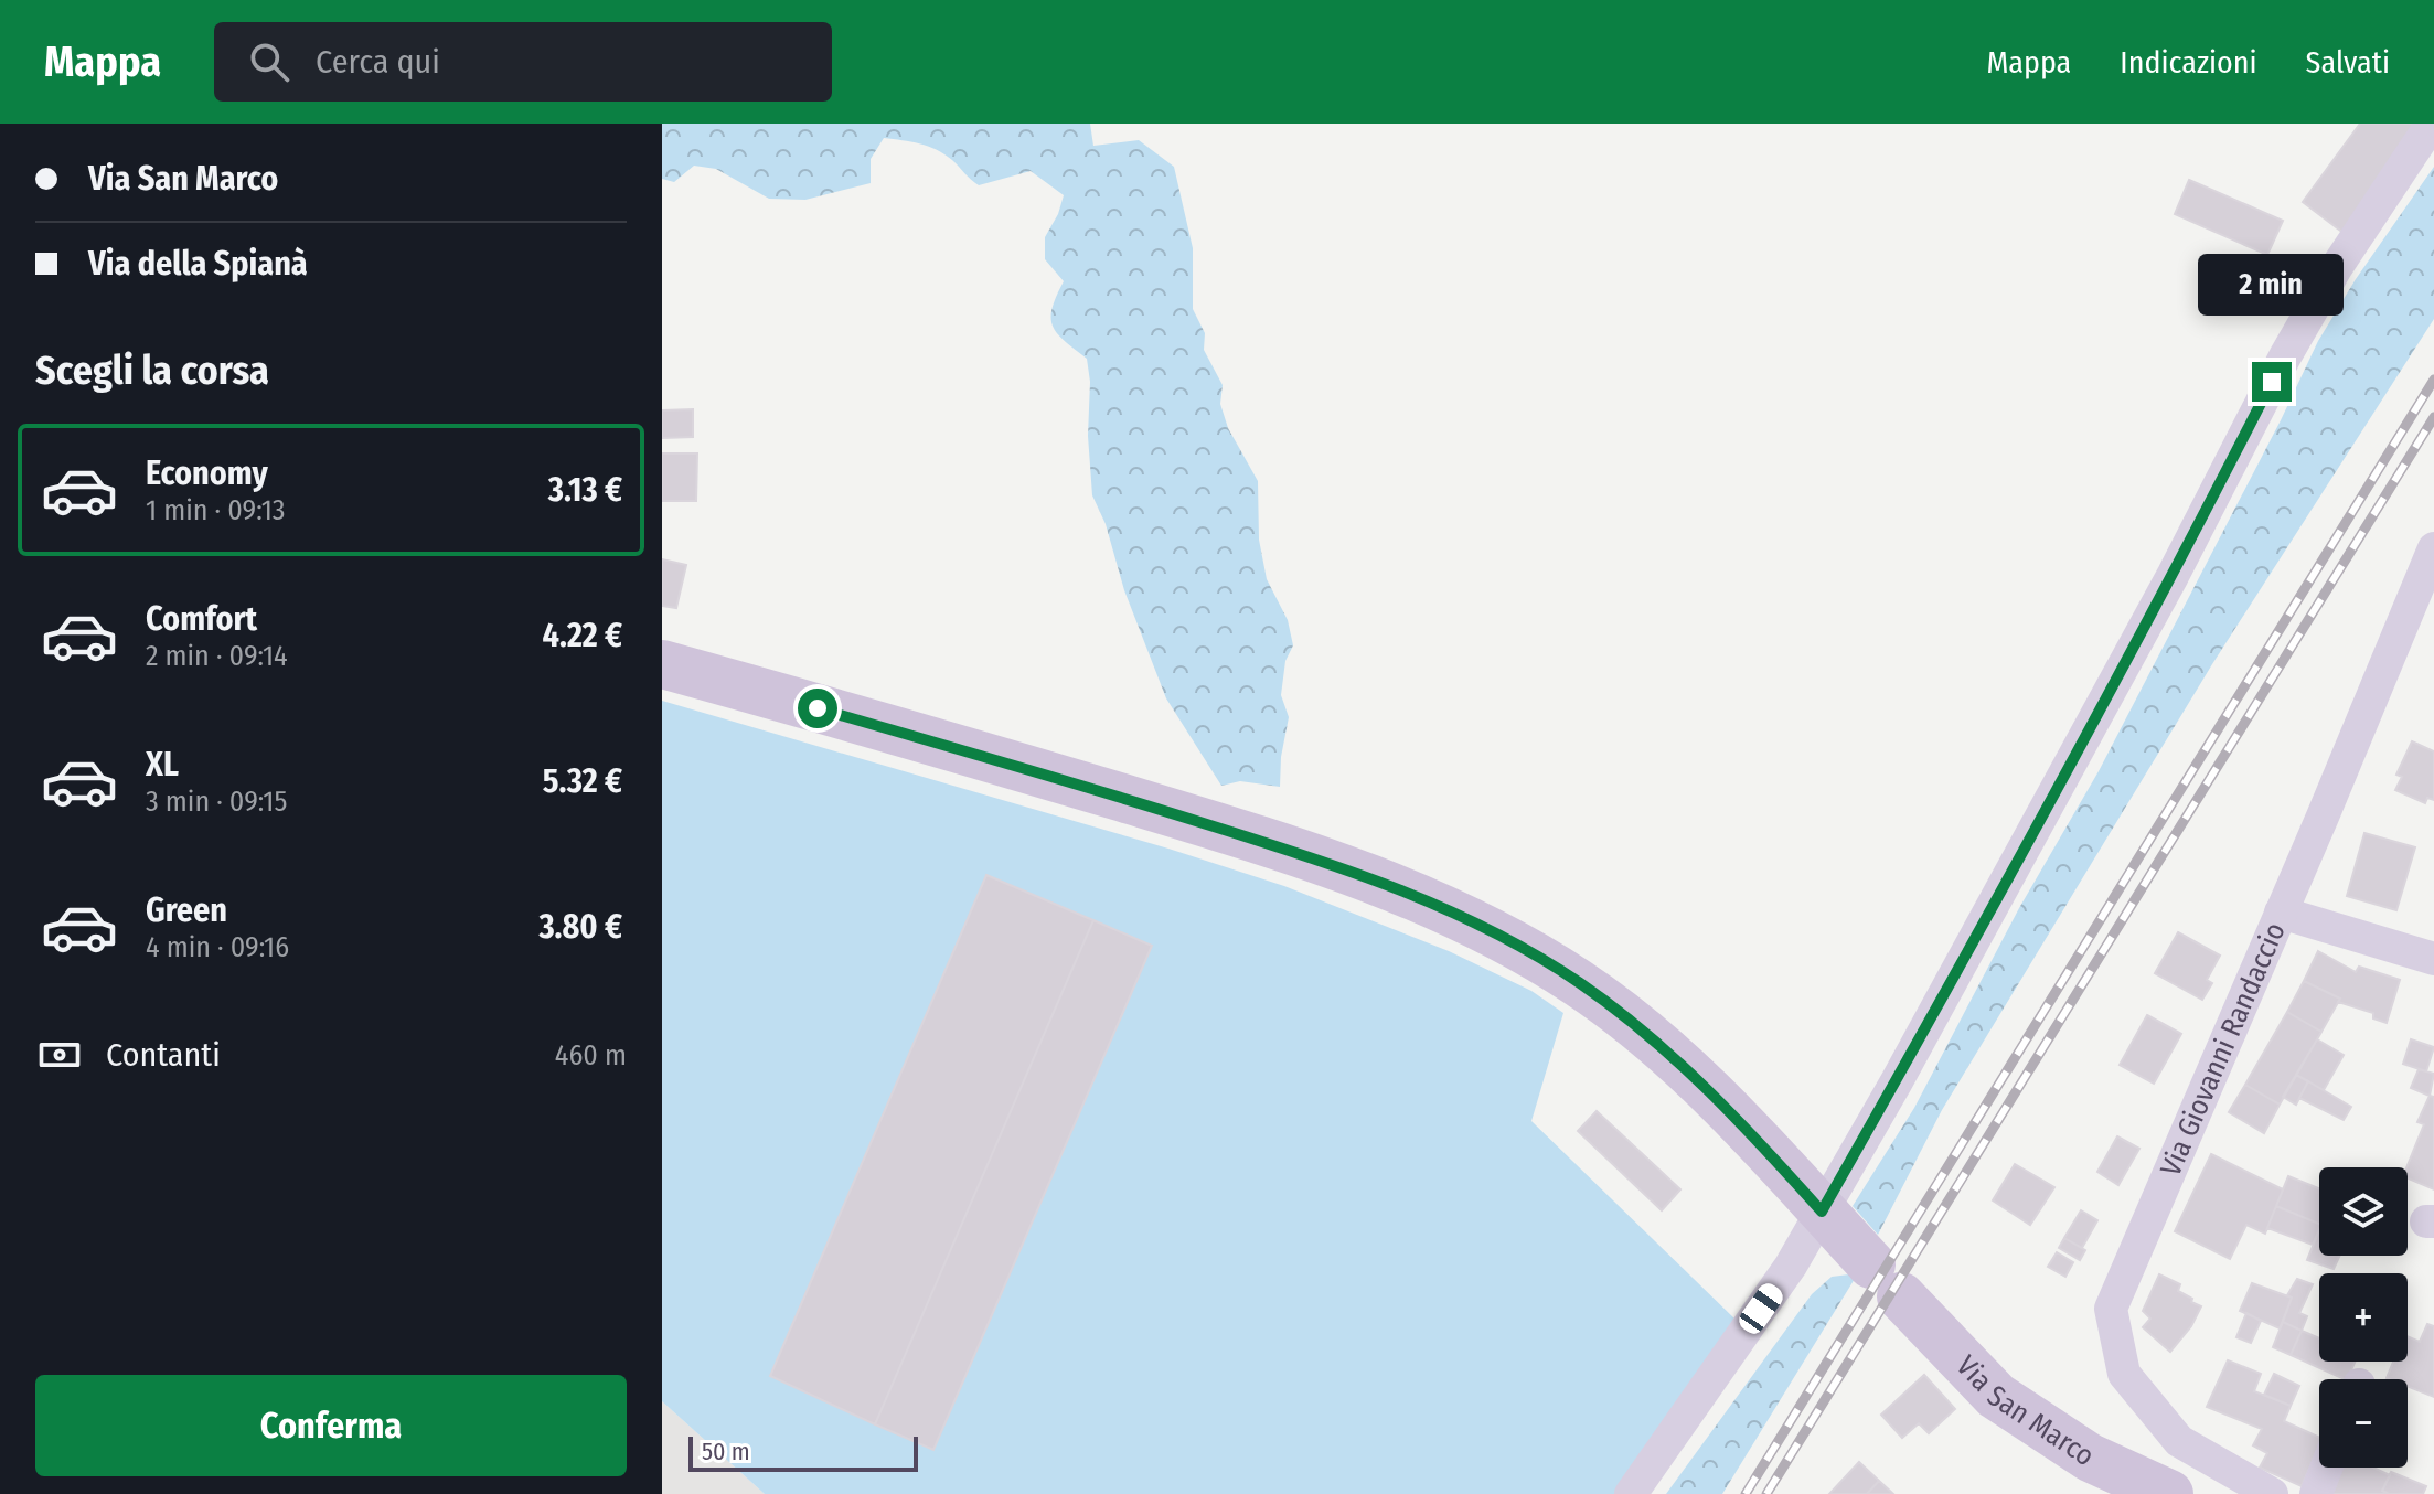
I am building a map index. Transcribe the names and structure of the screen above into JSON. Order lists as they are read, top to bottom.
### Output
{
  "streets": {
    "main road": ["Via San Marco"],
    "street": ["Via Giovanni Randaccio"]
  },
  "scale_bar": "50 m",
  "page": {
    "header": "Mappa",
    "search": "Cerca qui",
    "nav": ["Mappa", "Indicazioni", "Salvati"],
    "banner": ["Via San Marco", "Via della Spianà"],
    "bubble": "2 min",
    "heading": "Scegli la corsa",
    "list": [
      {
        "name": "Economy",
        "note": "1 min · 09:13",
        "value": "3.13 €"
      },
      {
        "name": "Comfort",
        "note": "2 min · 09:14",
        "value": "4.22 €"
      },
      {
        "name": "XL",
        "note": "3 min · 09:15",
        "value": "5.32 €"
      },
      {
        "name": "Green",
        "note": "4 min · 09:16",
        "value": "3.80 €"
      }
    ],
    "pay": ["Contanti", "460 m"],
    "map_buttons": ["+", "−"],
    "buttons": "Conferma",
    "scale": "50 m"
  }
}
